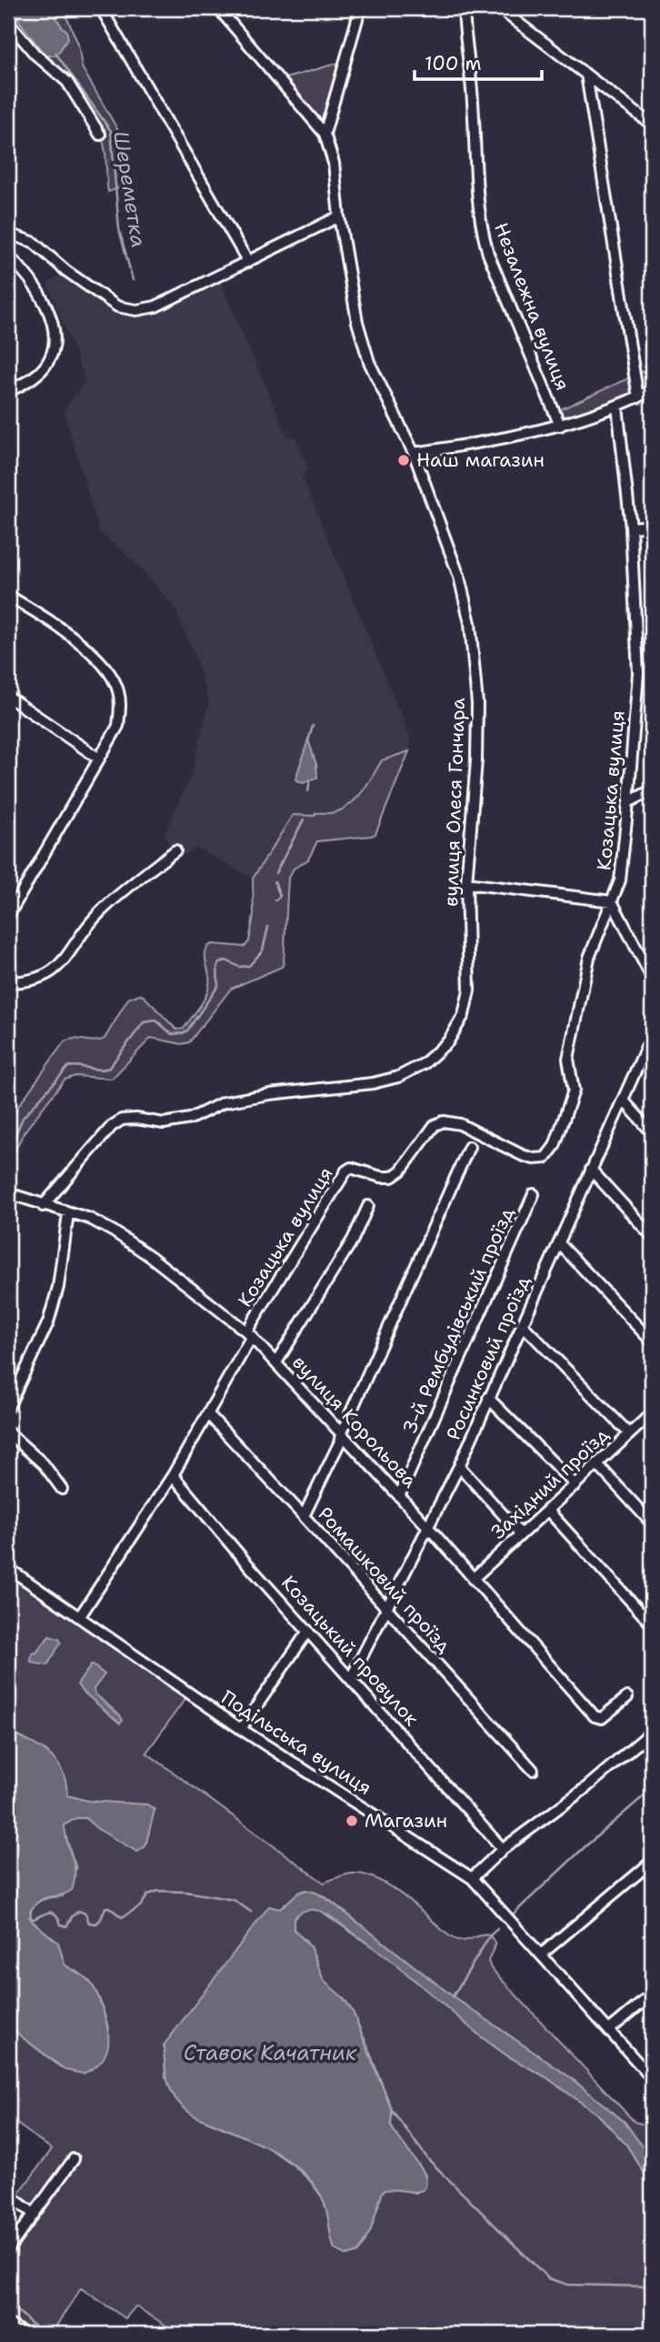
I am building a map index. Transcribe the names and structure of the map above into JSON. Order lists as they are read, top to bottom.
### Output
{
  "streets": {
    "street": [
      "Незалежна вулиця",
      "Козацька вулиця",
      "вулиця Олеся Гончара",
      "3-й Рембудівський проїзд",
      "Росинковий проїзд",
      "вулиця Корольова",
      "Західний проїзд",
      "Ромашковий проїзд",
      "Козацький провулок",
      "Подільська вулиця"
    ]
  },
  "crossings": [
    ["Козацька вулиця", "вулиця Корольова"],
    ["Козацька вулиця", "Ромашковий проїзд"],
    ["Козацька вулиця", "Козацький провулок"],
    ["Козацька вулиця", "Подільська вулиця"],
    ["вулиця Олеся Гончара", "вулиця Корольова"],
    ["3-й Рембудівський проїзд", "вулиця Корольова"],
    ["Росинковий проїзд", "вулиця Корольова"],
    ["Росинковий проїзд", "Ромашковий проїзд"],
    ["Росинковий проїзд", "Козацький провулок"],
    ["вулиця Корольова", "Західний проїзд"]
  ],
  "water": ["Шереметка", "Ставок Качатник"],
  "places": ["Наш магазин", "Магазин"],
  "scale_bar": "100 m"
}
